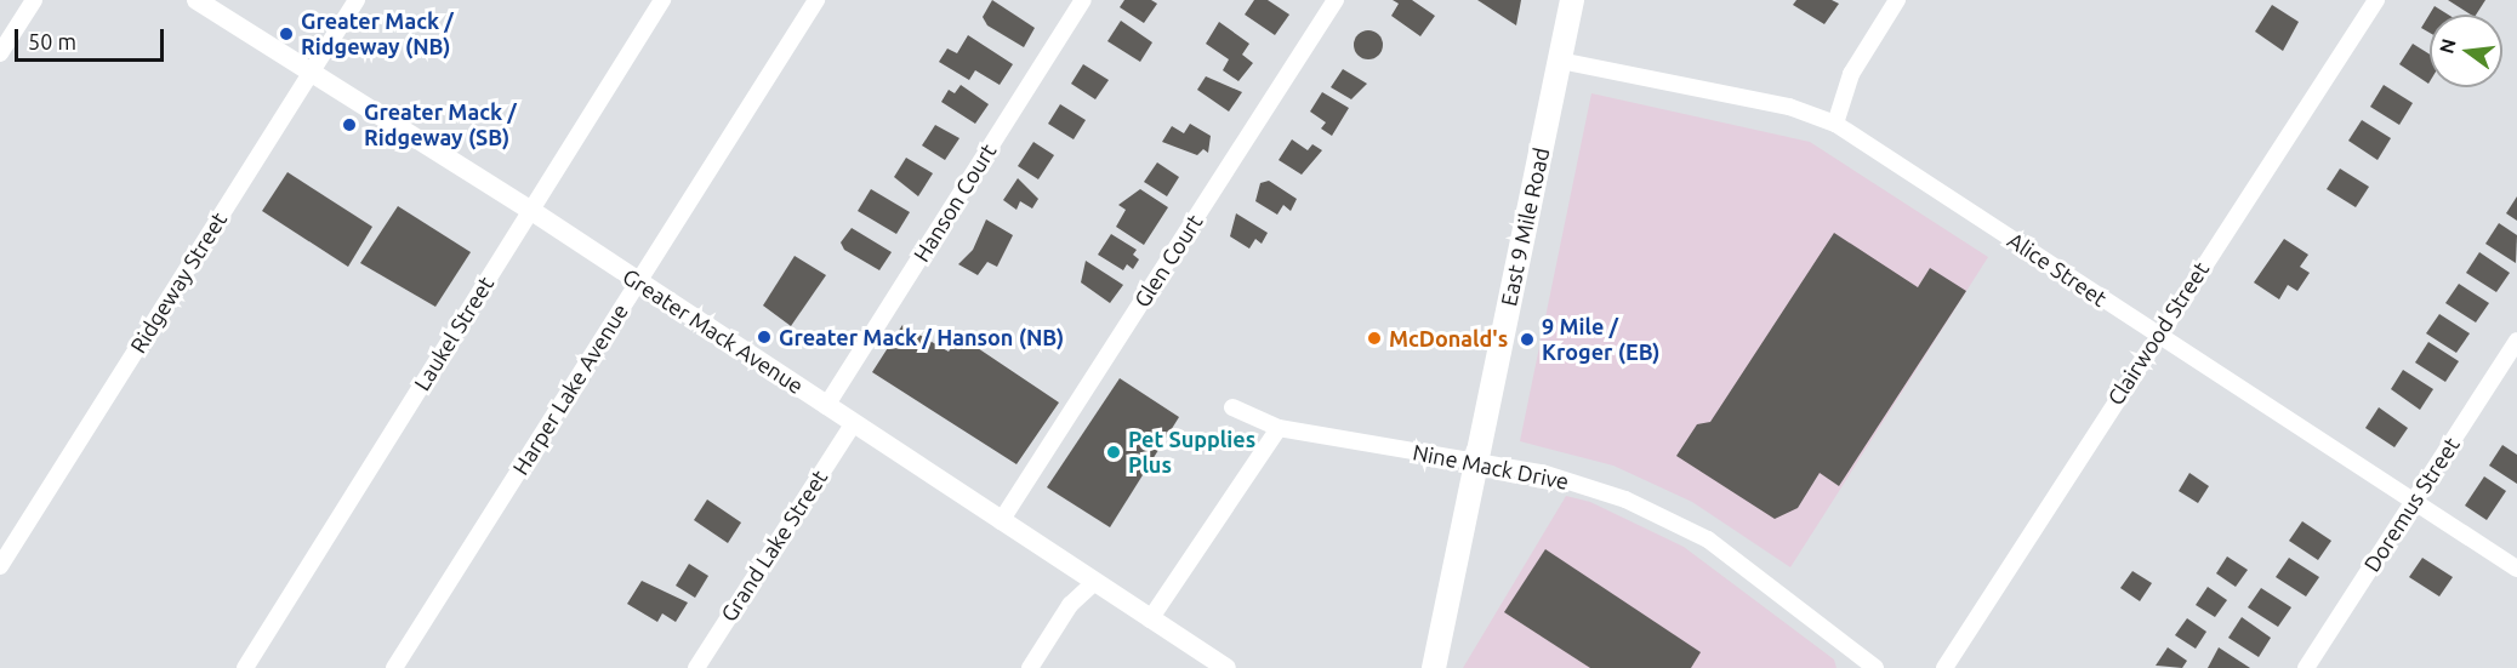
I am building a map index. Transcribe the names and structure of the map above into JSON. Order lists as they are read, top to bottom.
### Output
{
  "streets": {
    "main road": ["East 9 Mile Road"],
    "street": [
      "Hanson Court",
      "Glen Court",
      "Alice Street",
      "Ridgeway Street",
      "Greater Mack Avenue",
      "Laukel Street",
      "Clairwood Street",
      "Harper Lake Avenue",
      "Nine Mack Drive",
      "Doremus Street",
      "Grand Lake Street"
    ]
  },
  "crossings": [
    ["Hanson Court", "Greater Mack Avenue"],
    ["East 9 Mile Road", "Alice Street"],
    ["East 9 Mile Road", "Nine Mack Drive"],
    ["Glen Court", "Greater Mack Avenue"],
    ["Alice Street", "Clairwood Street"],
    ["Alice Street", "Doremus Street"],
    ["Ridgeway Street", "Greater Mack Avenue"],
    ["Greater Mack Avenue", "Laukel Street"],
    ["Greater Mack Avenue", "Harper Lake Avenue"],
    ["Greater Mack Avenue", "Grand Lake Street"]
  ],
  "places": [
    "Greater Mack / Ridgeway (NB)",
    "Greater Mack / Ridgeway (SB)",
    "Greater Mack / Hanson (NB)",
    "McDonald's",
    "9 Mile / Kroger (EB)",
    "Pet Supplies Plus"
  ],
  "scale_bar": "50 m",
  "north": "left"
}
